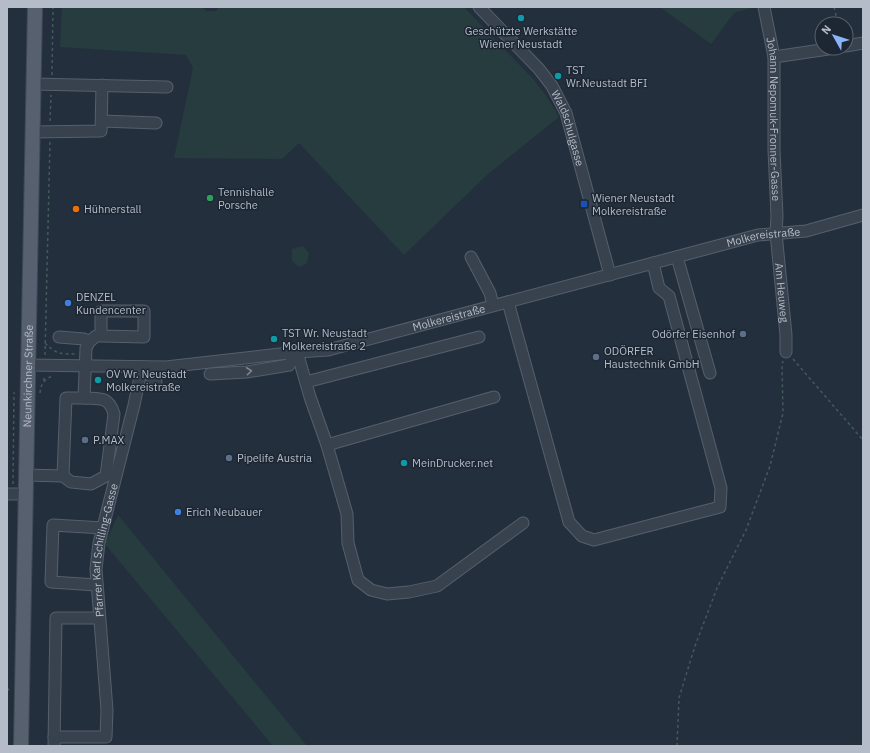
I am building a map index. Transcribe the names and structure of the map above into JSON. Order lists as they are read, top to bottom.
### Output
{
  "streets": {
    "main road": ["Neunkirchner Straße"],
    "street": [
      "Johann Nepomuk-Fronner-Gasse",
      "Waldschulgasse",
      "Molkereistraße",
      "Am Heuweg",
      "Pfarrer Karl Schilling-Gasse"
    ]
  },
  "crossings": [
    ["Johann Nepomuk-Fronner-Gasse", "Molkereistraße"],
    ["Johann Nepomuk-Fronner-Gasse", "Am Heuweg"],
    ["Waldschulgasse", "Molkereistraße"],
    ["Molkereistraße", "Am Heuweg"],
    ["Molkereistraße", "Neunkirchner Straße"],
    ["Molkereistraße", "Pfarrer Karl Schilling-Gasse"]
  ],
  "places": {
    "other": [
      "Geschützte Werkstätte Wiener Neustadt",
      "TST Wr.Neustadt BFI",
      "Tennishalle Porsche",
      "Hühnerstall",
      "DENZEL Kundencenter",
      "Odörfer Eisenhof",
      "TST Wr. Neustadt Molkereistraße 2",
      "ODÖRFER Haustechnik GmbH",
      "OV Wr. Neustadt Molkereistraße",
      "P.MAX",
      "Pipelife Austria",
      "MeinDrucker.net",
      "Erich Neubauer"
    ],
    "transit": ["Wiener Neustadt Molkereistraße"]
  },
  "north": "top left"
}
